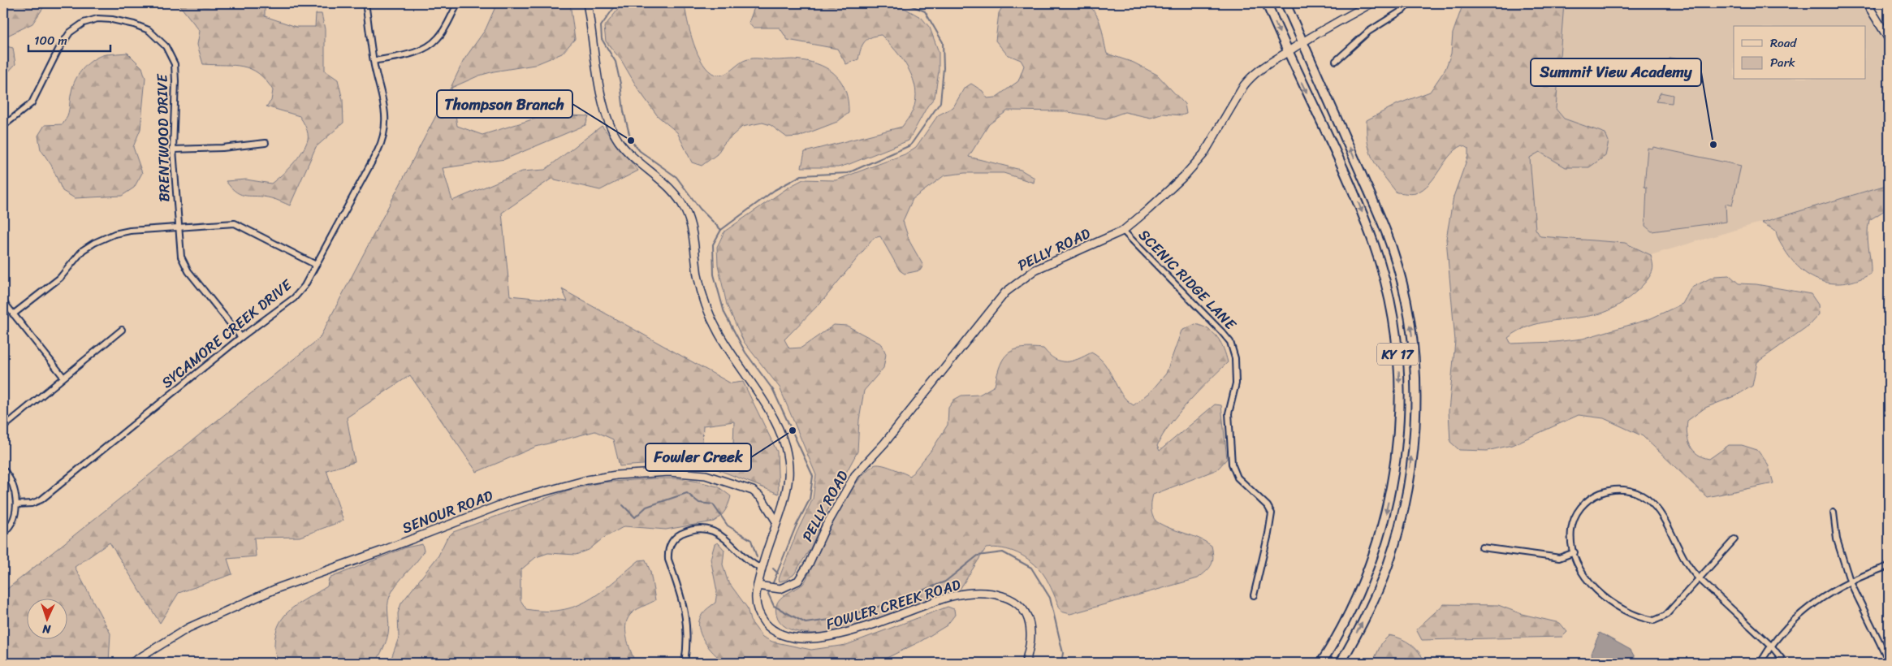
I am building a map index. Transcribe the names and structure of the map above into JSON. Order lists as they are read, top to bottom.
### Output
{
  "streets": {
    "main road": ["KY 17"],
    "street": [
      "BRENTWOOD DRIVE",
      "PELLY ROAD",
      "SCENIC RIDGE LANE",
      "SYCAMORE CREEK DRIVE",
      "SENOUR ROAD",
      "FOWLER CREEK ROAD"
    ]
  },
  "crossings": [
    ["BRENTWOOD DRIVE", "SYCAMORE CREEK DRIVE"],
    ["PELLY ROAD", "SCENIC RIDGE LANE"],
    ["PELLY ROAD", "KY 17"],
    ["PELLY ROAD", "FOWLER CREEK ROAD"],
    ["SENOUR ROAD", "FOWLER CREEK ROAD"]
  ],
  "places": ["Thompson Branch", "Summit View Academy", "Fowler Creek"],
  "legend": ["Road", "Park"],
  "scale_bar": "100 m",
  "north": "bottom"
}
